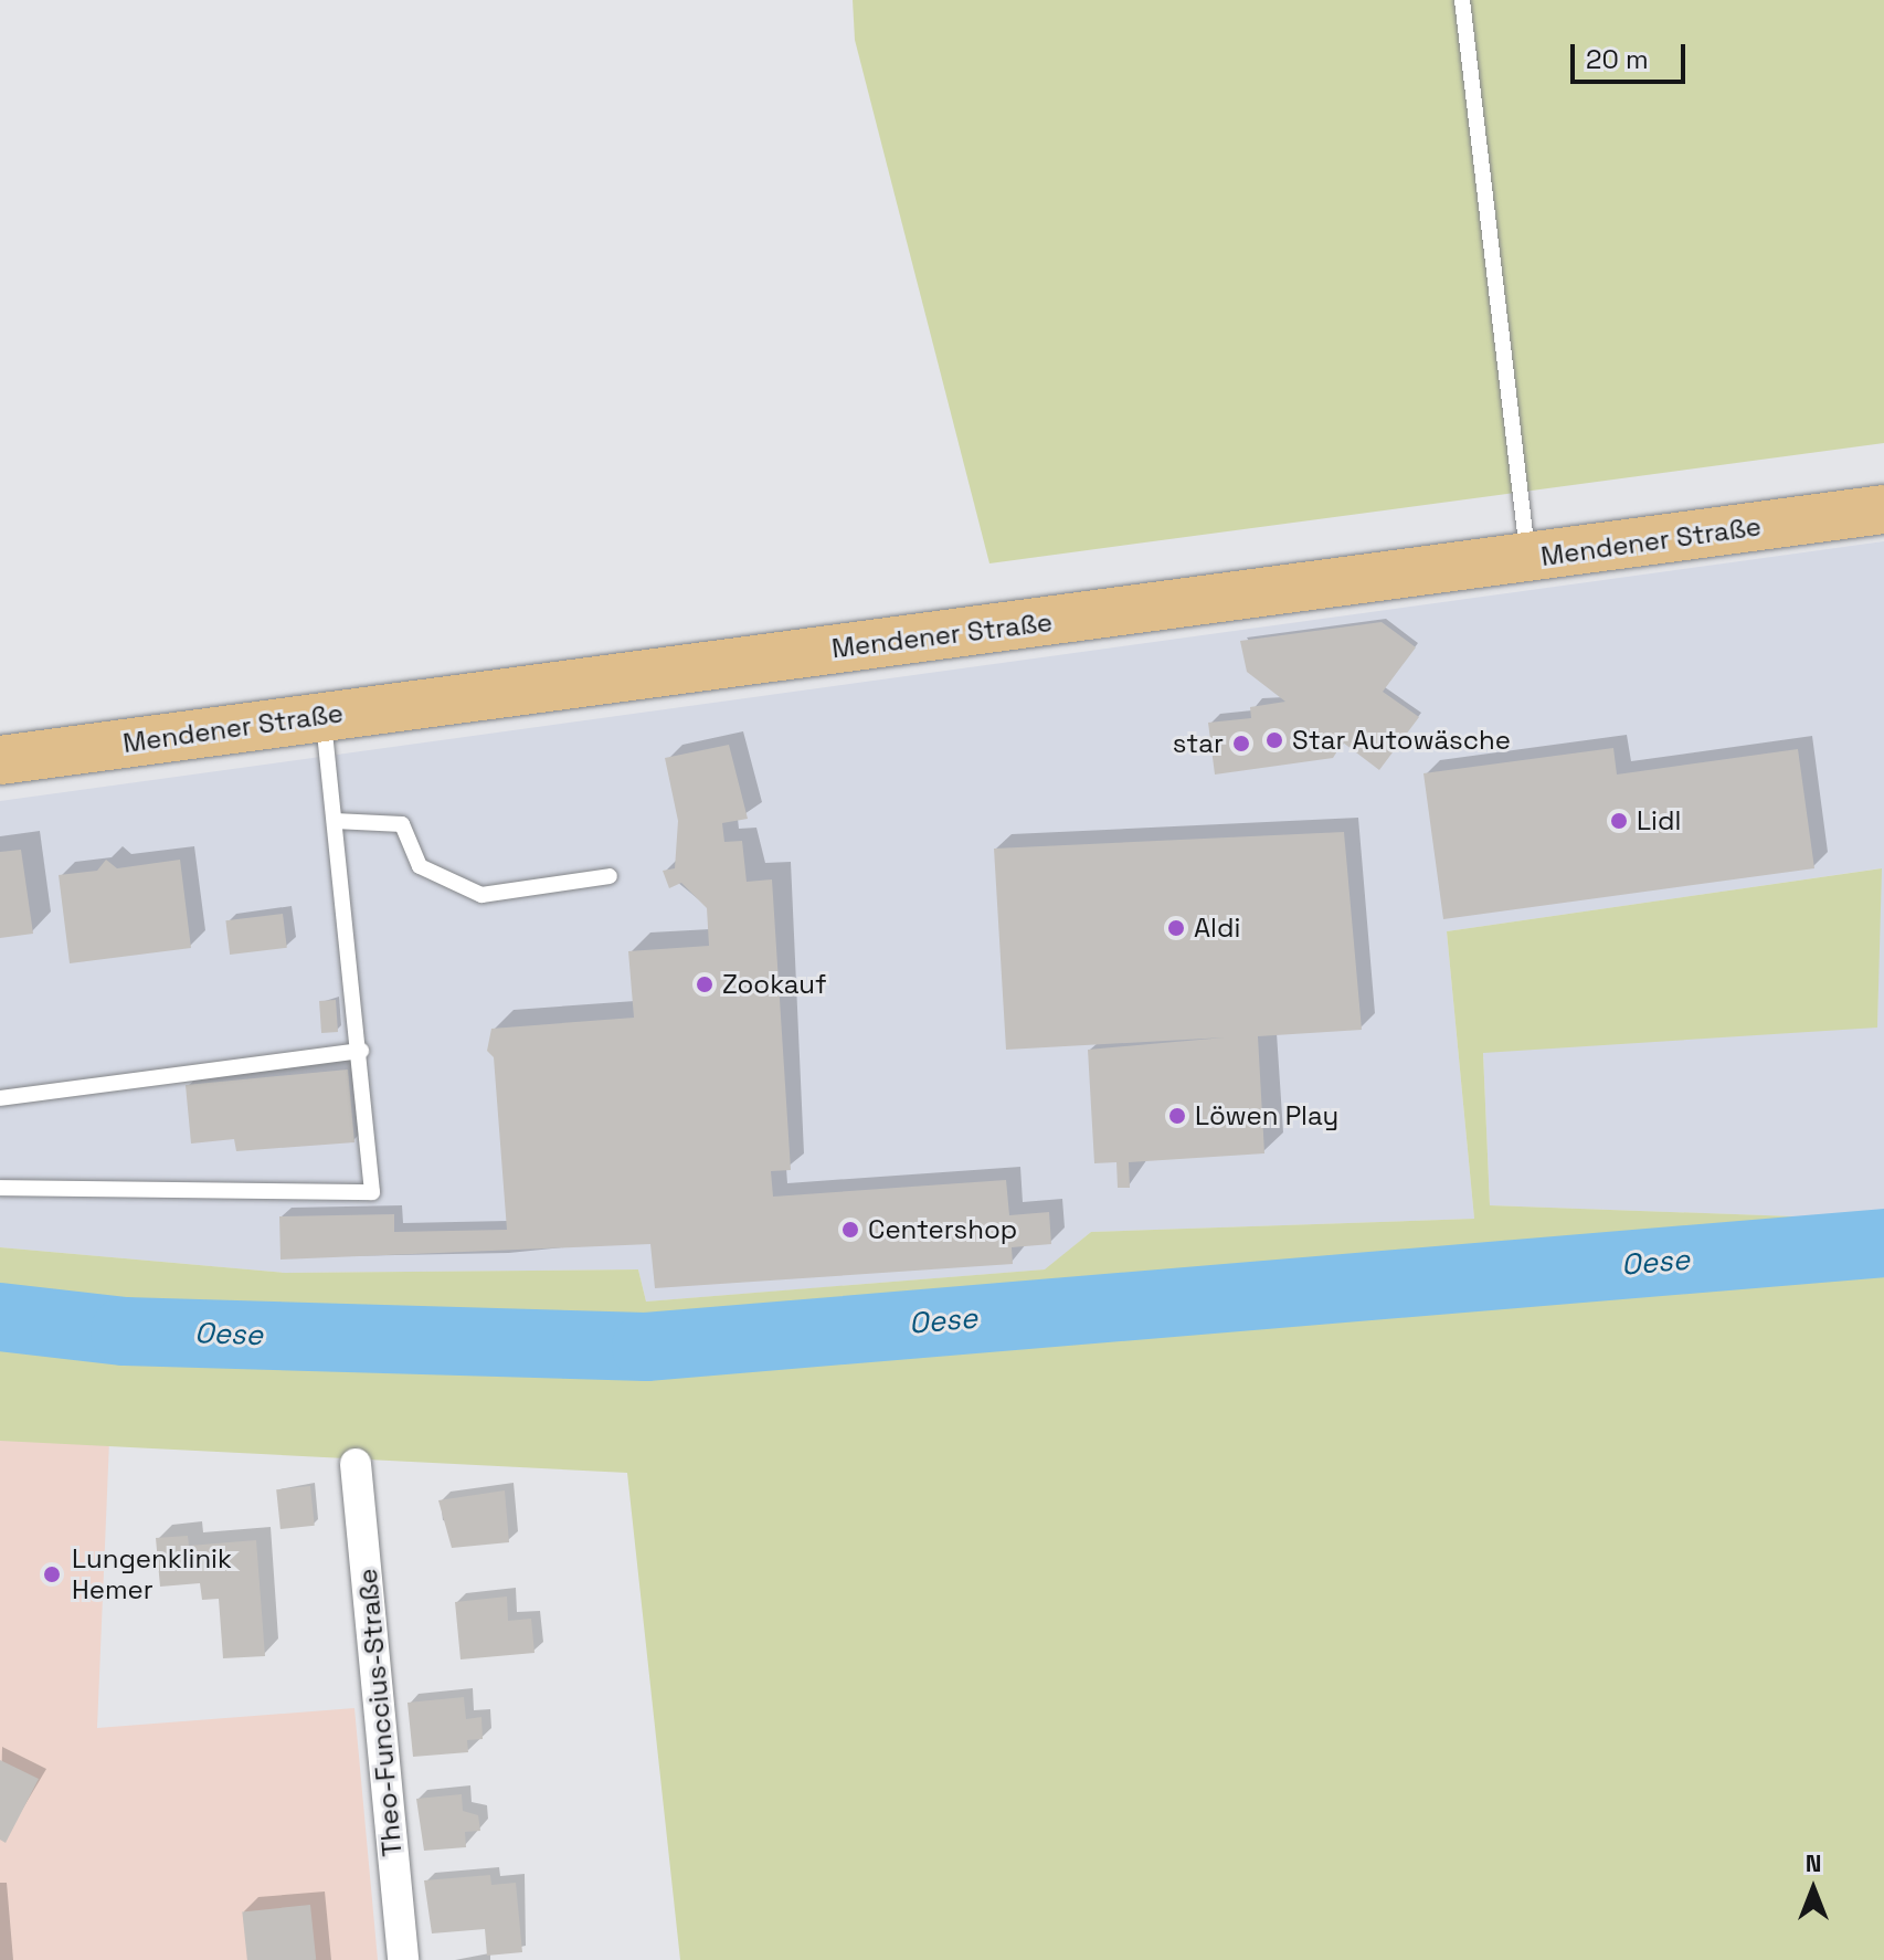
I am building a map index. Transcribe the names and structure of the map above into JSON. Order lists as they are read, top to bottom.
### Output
{
  "streets": {
    "main road": ["Mendener Straße"],
    "street": ["Theo-Funccius-Straße"]
  },
  "water": ["Oese"],
  "places": [
    "Star Autowäsche",
    "star",
    "Lidl",
    "Aldi",
    "Zookauf",
    "Löwen Play",
    "Centershop",
    "Lungenklinik Hemer"
  ],
  "scale_bar": "20 m",
  "north": "top"
}
